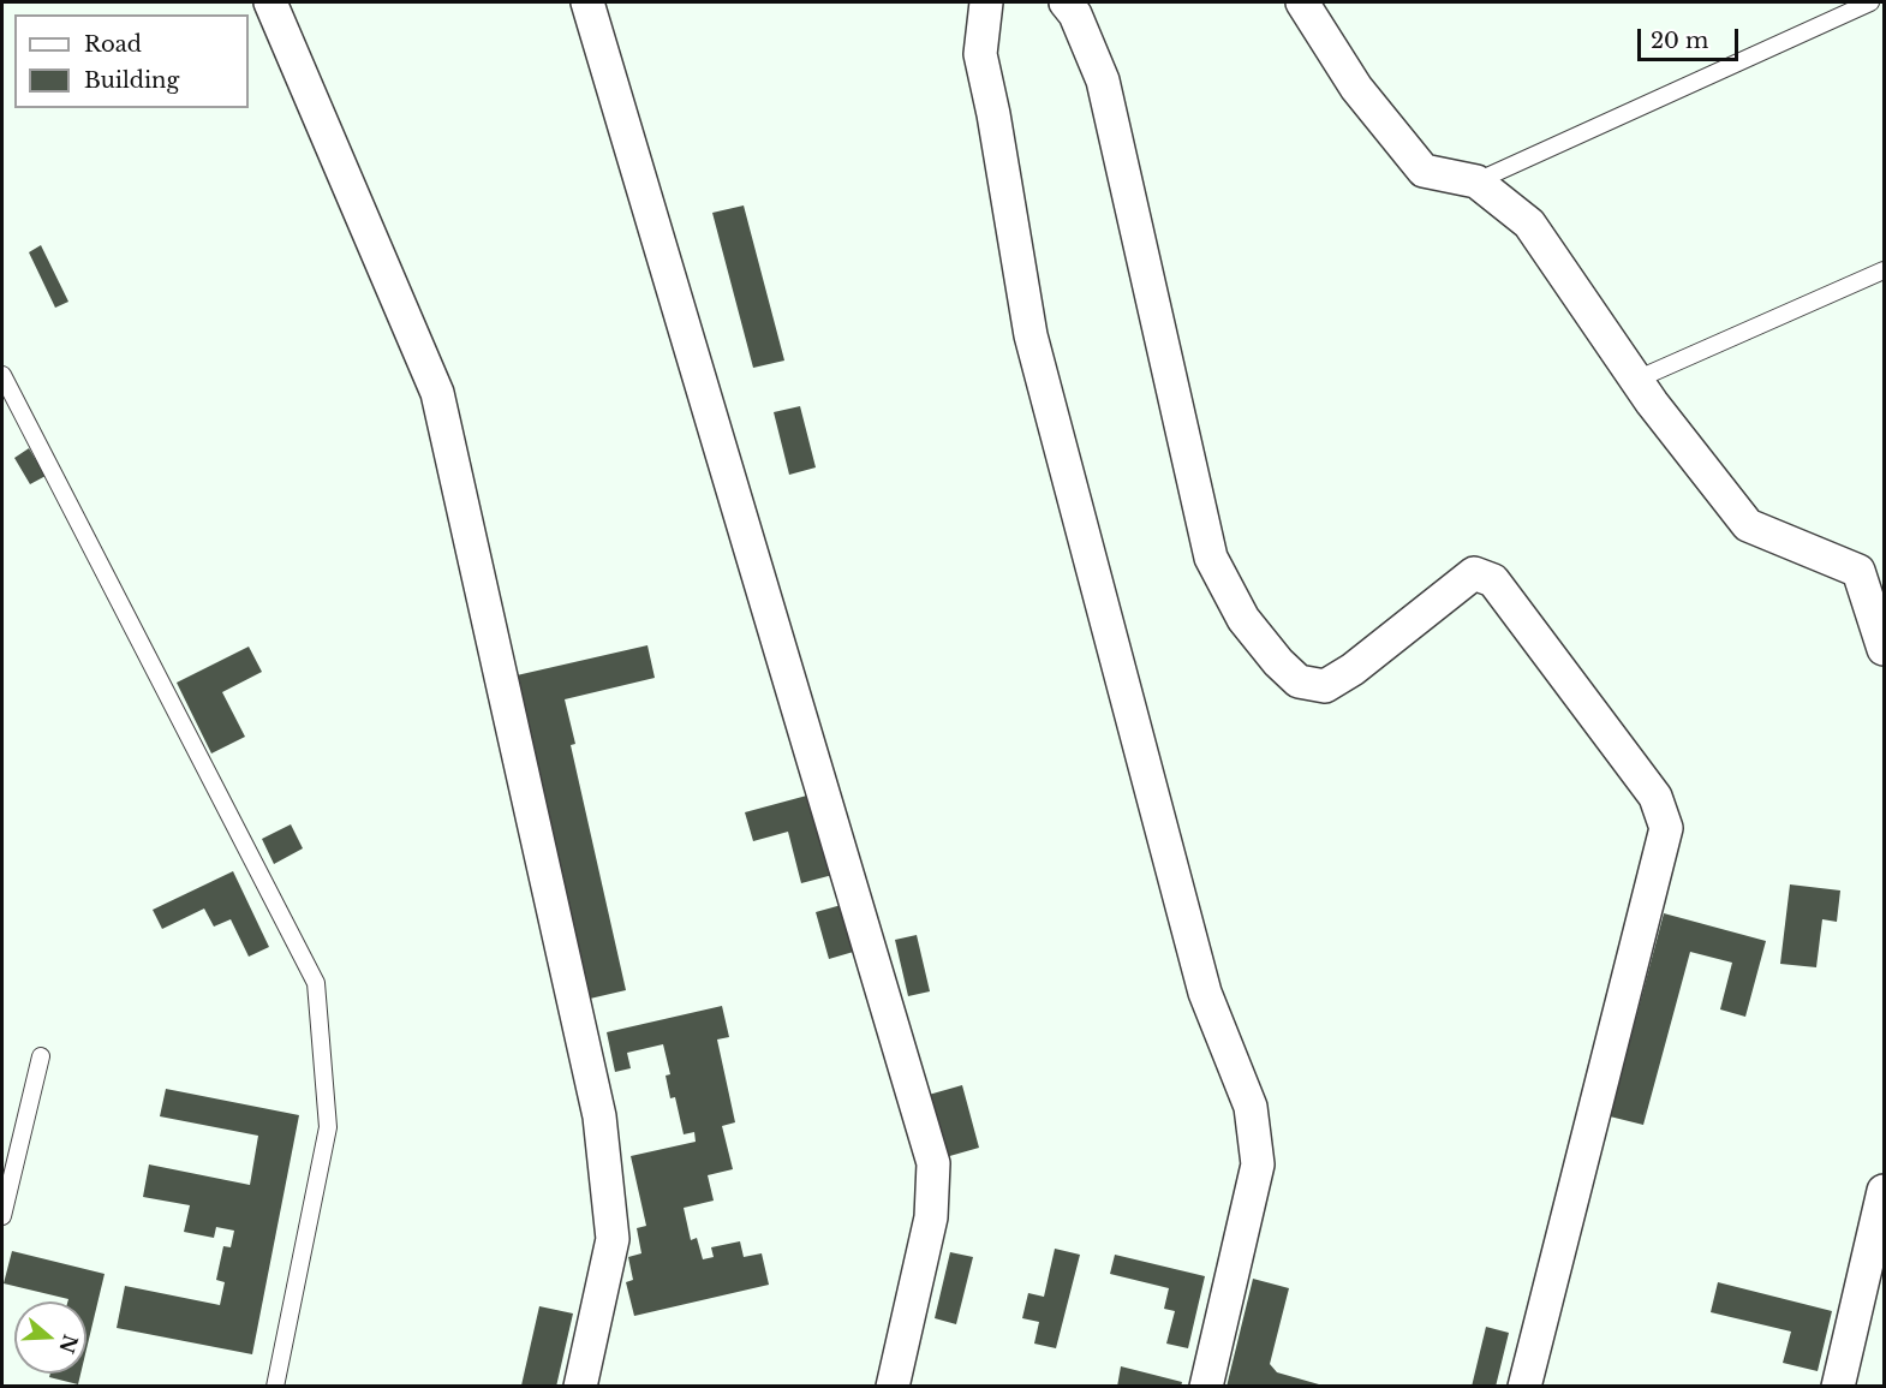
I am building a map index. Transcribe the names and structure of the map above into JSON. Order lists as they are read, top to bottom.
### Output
{
  "legend": ["Road", "Building"],
  "scale_bar": "20 m",
  "north": "right"
}
